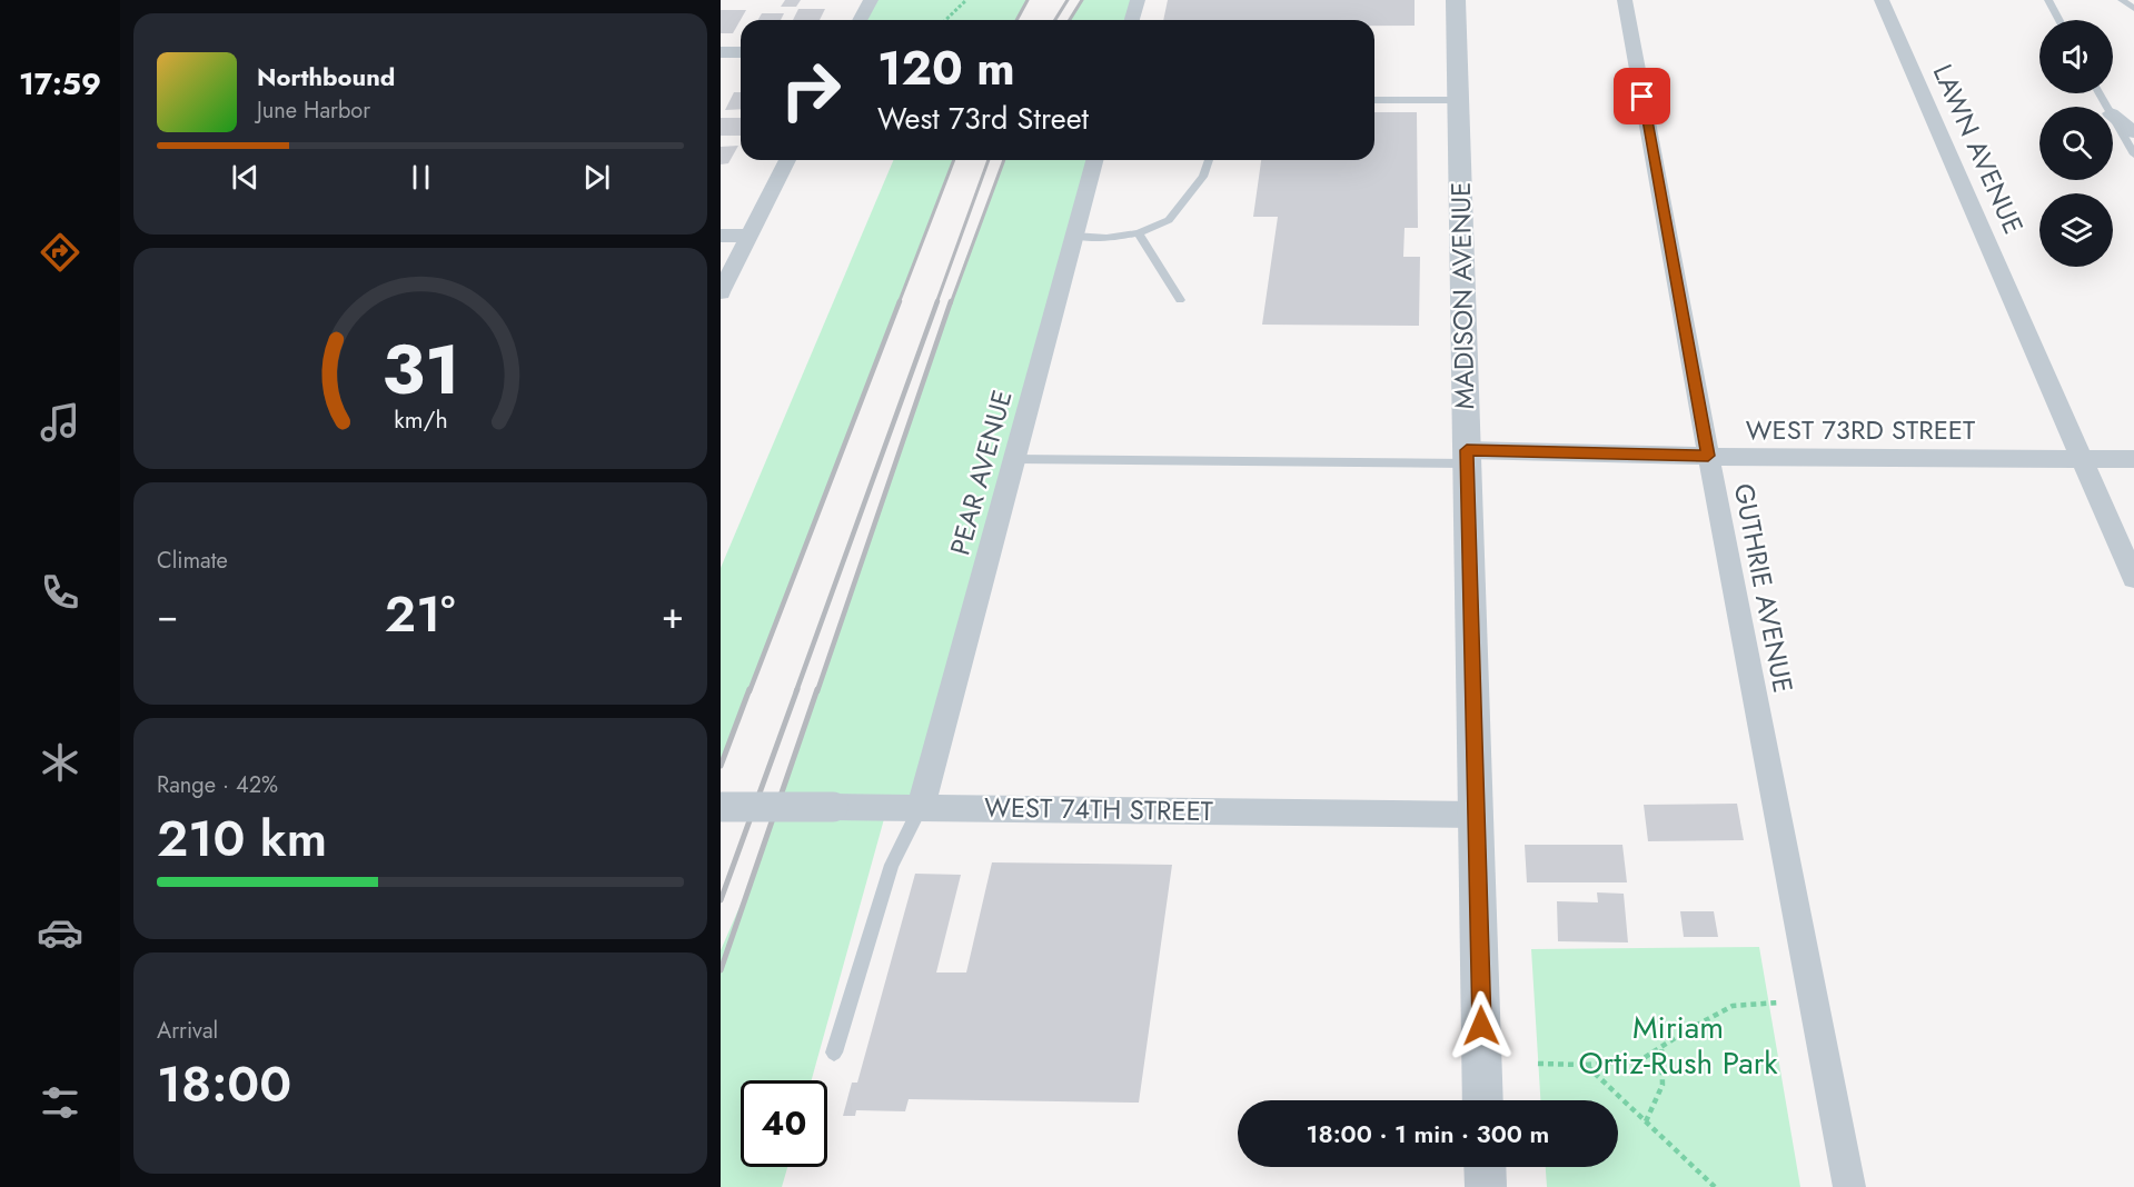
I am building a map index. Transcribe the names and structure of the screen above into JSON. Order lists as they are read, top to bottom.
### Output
{
  "streets": {
    "street": [
      "LAWN AVENUE",
      "MADISON AVENUE",
      "WEST 73RD STREET",
      "PEAR AVENUE",
      "GUTHRIE AVENUE",
      "WEST 74TH STREET"
    ]
  },
  "crossings": [
    ["LAWN AVENUE", "WEST 73RD STREET"],
    ["MADISON AVENUE", "WEST 73RD STREET"],
    ["MADISON AVENUE", "WEST 74TH STREET"],
    ["WEST 73RD STREET", "GUTHRIE AVENUE"],
    ["PEAR AVENUE", "WEST 74TH STREET"]
  ],
  "parks": ["Miriam Ortiz-Rush Park"],
  "page": {
    "tabs": "17:59",
    "turn": ["120 m", "West 73rd Street"],
    "song": ["Northbound", "June Harbor"],
    "tile": [
      "Climate",
      ["Range · 42%", "210 km"],
      ["Arrival", "18:00"]
    ],
    "heat": ["−", "21°", "+"],
    "limit": "40",
    "trip": "18:00 · 1 min · 300 m",
    "gauge": ["31", "km/h"]
  }
}
